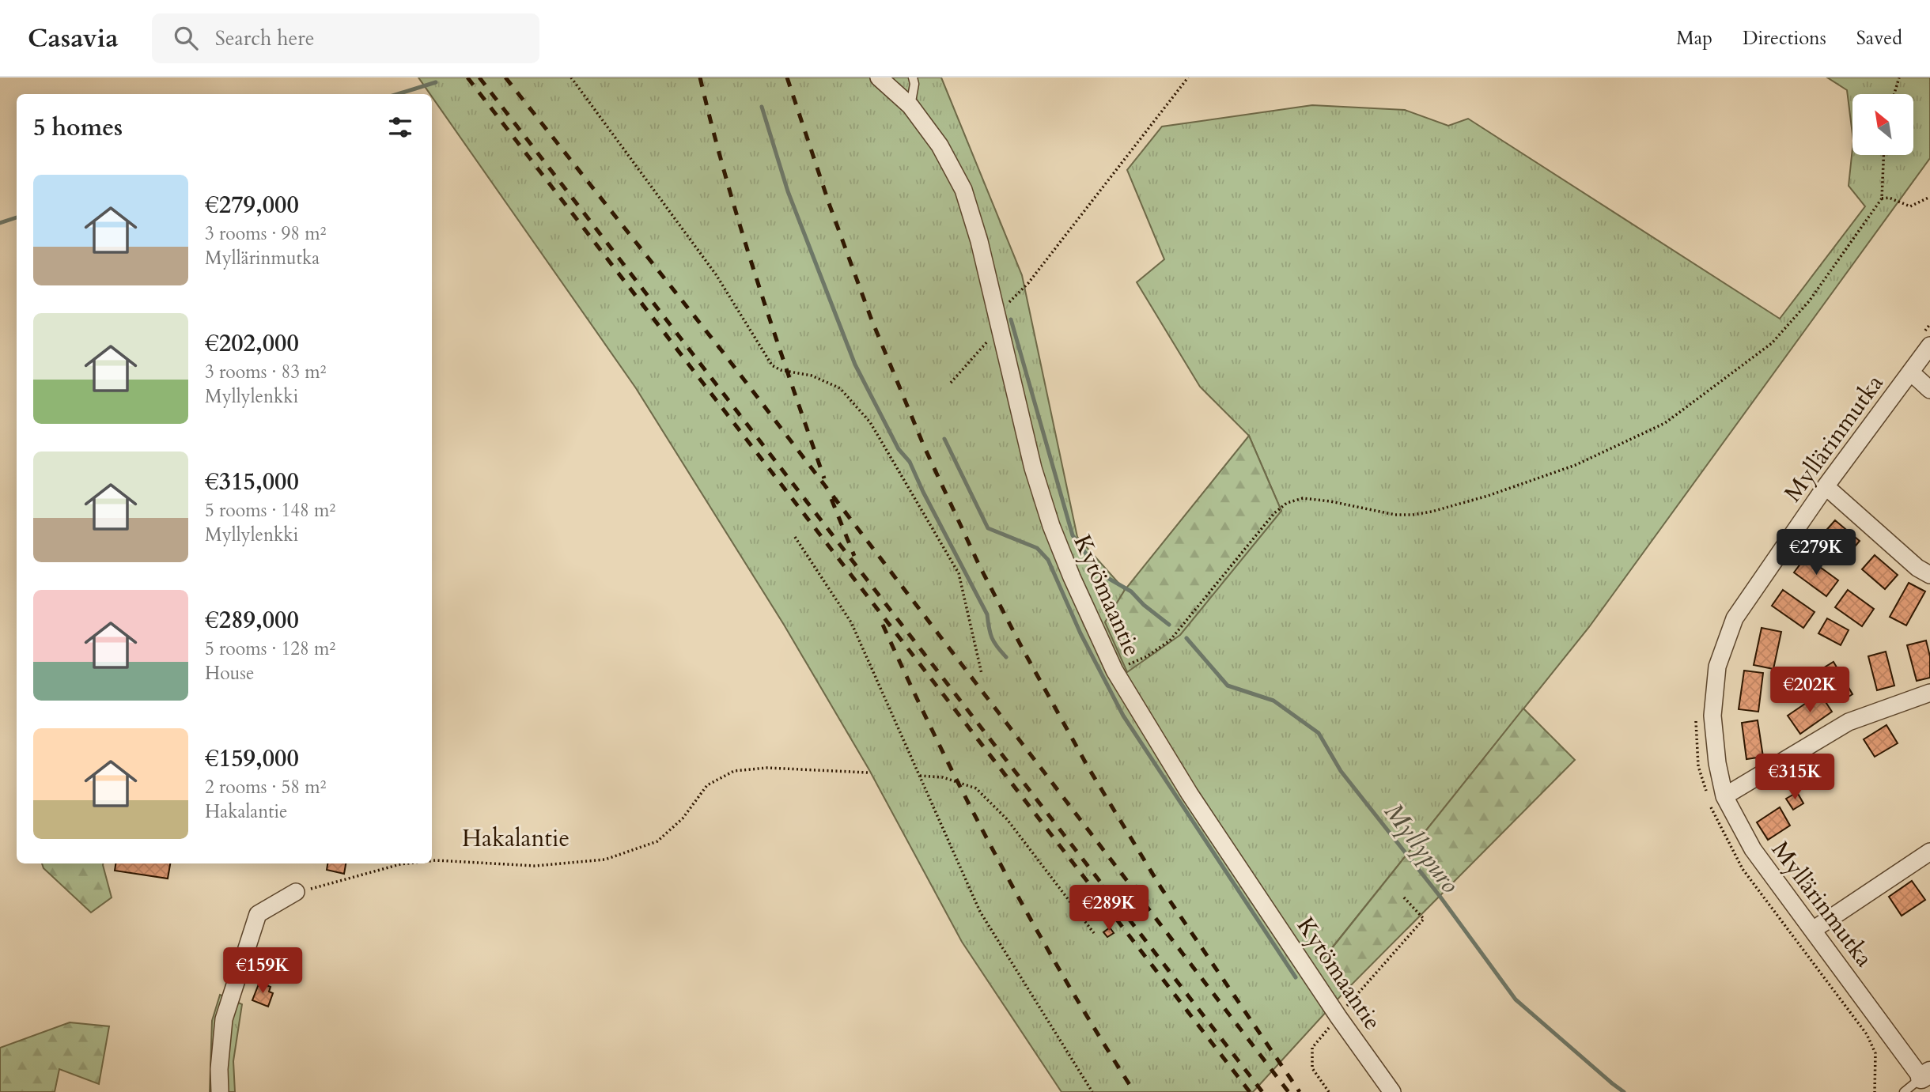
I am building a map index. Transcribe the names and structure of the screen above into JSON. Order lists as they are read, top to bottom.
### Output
{
  "streets": {
    "street": ["Myllärinmutka", "Kytömaantie"],
    "path": ["Hakalantie"]
  },
  "water": ["Myllypuro"],
  "north": "top left",
  "page": {
    "header": "Casavia",
    "search": "Search here",
    "nav": ["Map", "Directions", "Saved"],
    "heading": "5 homes",
    "list": [
      {
        "name": "€279,000",
        "note": "3 rooms · 98 m² · Myllärinmutka"
      },
      {
        "name": "€202,000",
        "note": "3 rooms · 83 m² · Myllylenkki"
      },
      {
        "name": "€315,000",
        "note": "5 rooms · 148 m² · Myllylenkki"
      },
      {
        "name": "€289,000",
        "note": "5 rooms · 128 m² · House"
      },
      {
        "name": "€159,000",
        "note": "2 rooms · 58 m² · Hakalantie"
      }
    ],
    "price": [
      "€279K",
      "€202K",
      "€315K",
      "€289K",
      "€159K"
    ]
  }
}
